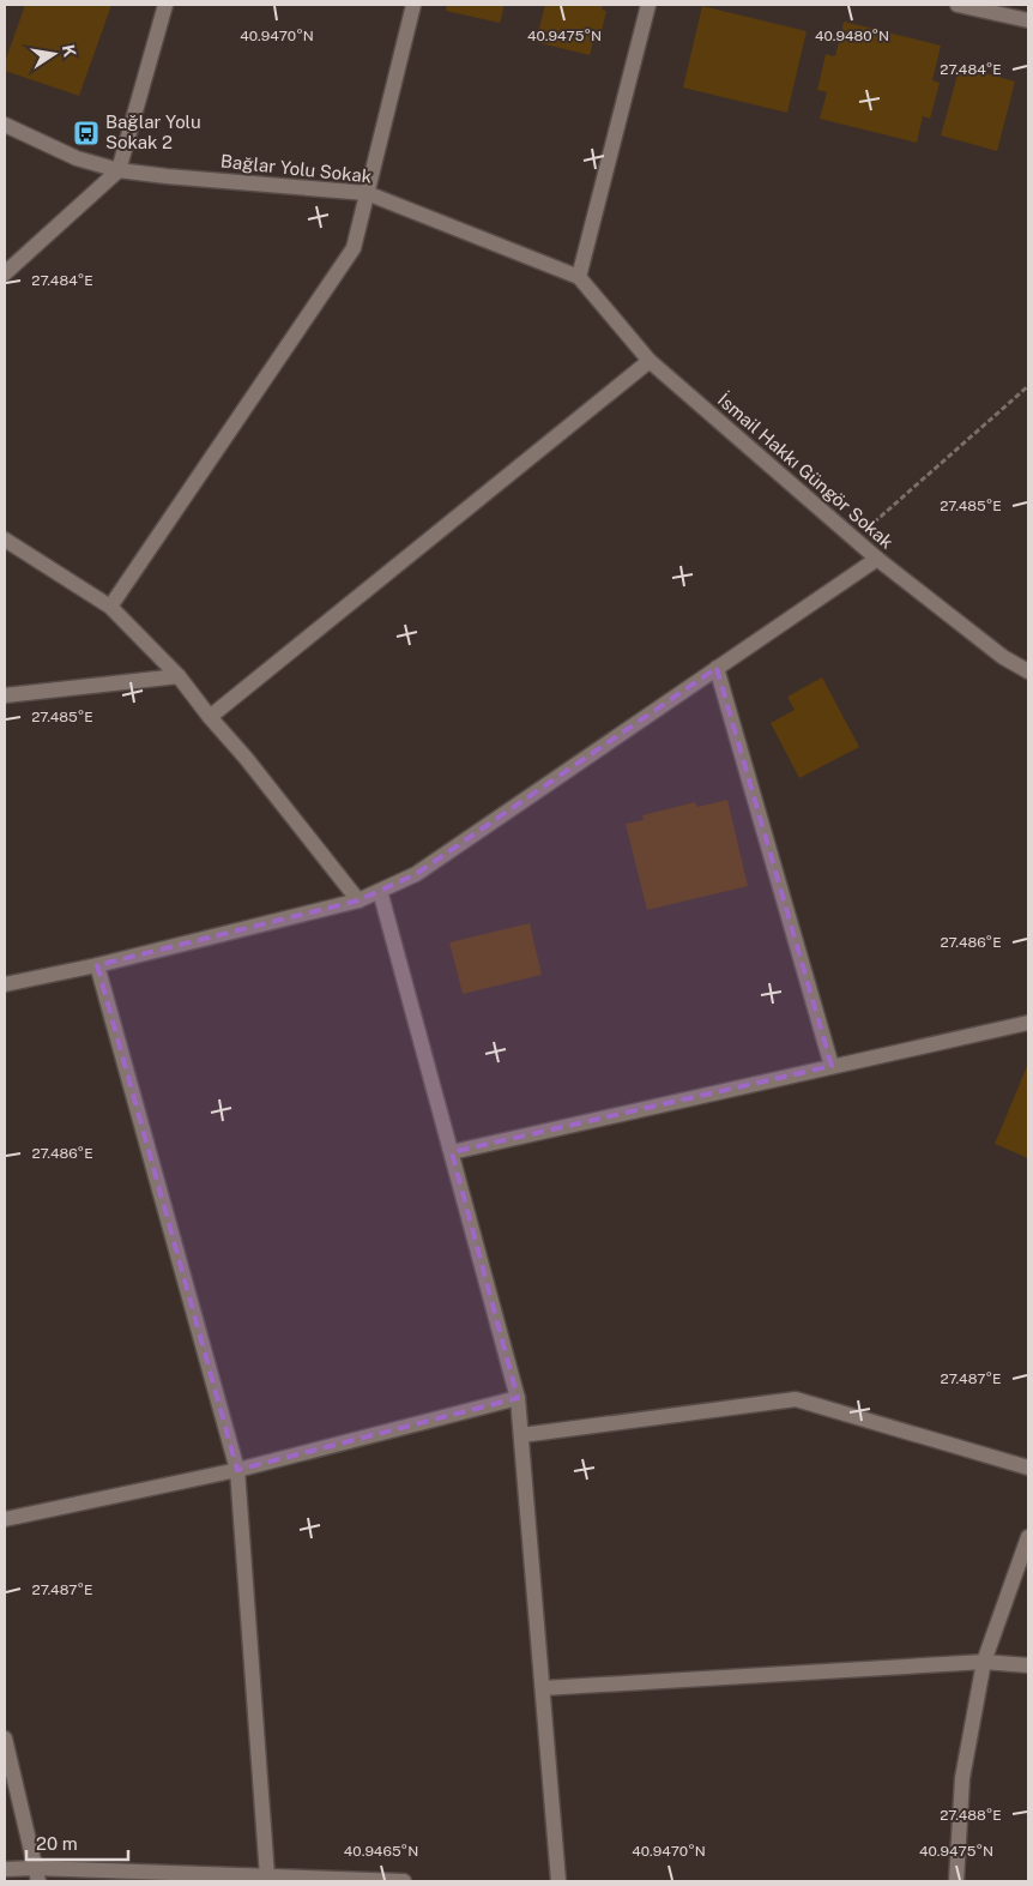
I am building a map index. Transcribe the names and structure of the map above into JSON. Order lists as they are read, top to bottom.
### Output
{
  "streets": {
    "street": ["Bağlar Yolu Sokak", "İsmail Hakkı Güngör Sokak"]
  },
  "crossings": [
    ["Bağlar Yolu Sokak", "İsmail Hakkı Güngör Sokak"]
  ],
  "places": {
    "bus stop": ["Bağlar Yolu Sokak 2"]
  },
  "scale_bar": "20 m",
  "north": "right",
  "coordinates": [
    "40.9470°N",
    "40.9475°N",
    "40.9480°N",
    "27.484°E",
    "27.485°E",
    "27.486°E",
    "27.487°E",
    "27.488°E",
    "40.9465°N"
  ]
}
